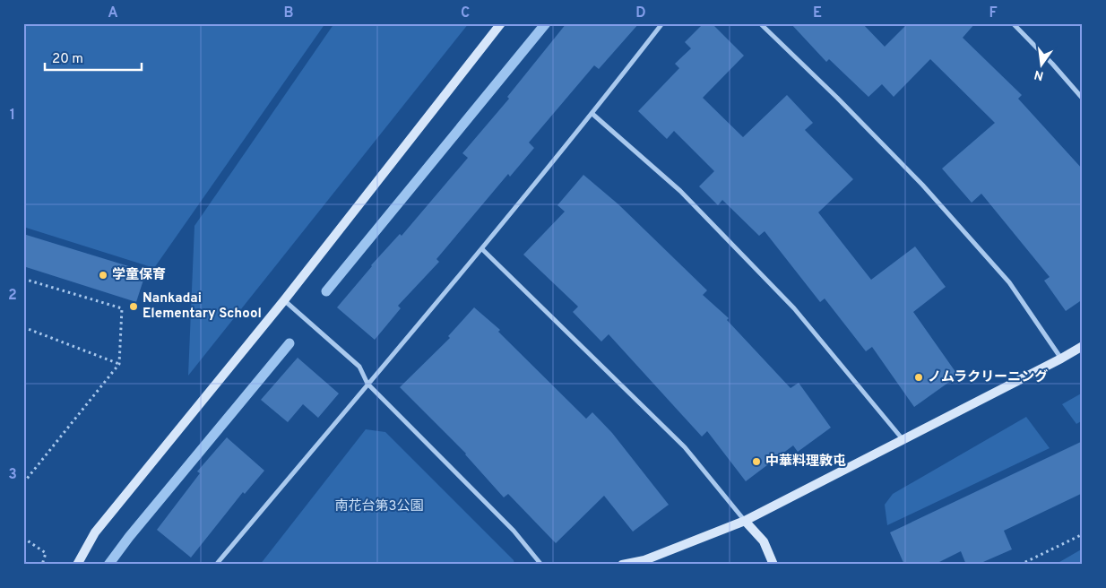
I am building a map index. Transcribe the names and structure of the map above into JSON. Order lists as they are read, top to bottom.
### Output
{
  "parks": ["南花台第3公園"],
  "places": [
    "学童保育",
    "Nankadai Elementary School",
    "ノムラクリーニング",
    "中華料理敦屯"
  ],
  "scale_bar": "20 m",
  "north": "bottom",
  "grid": {
    "columns": [
      "A",
      "B",
      "C",
      "D",
      "E",
      "F"
    ],
    "rows": ["1", "2", "3"]
  }
}
